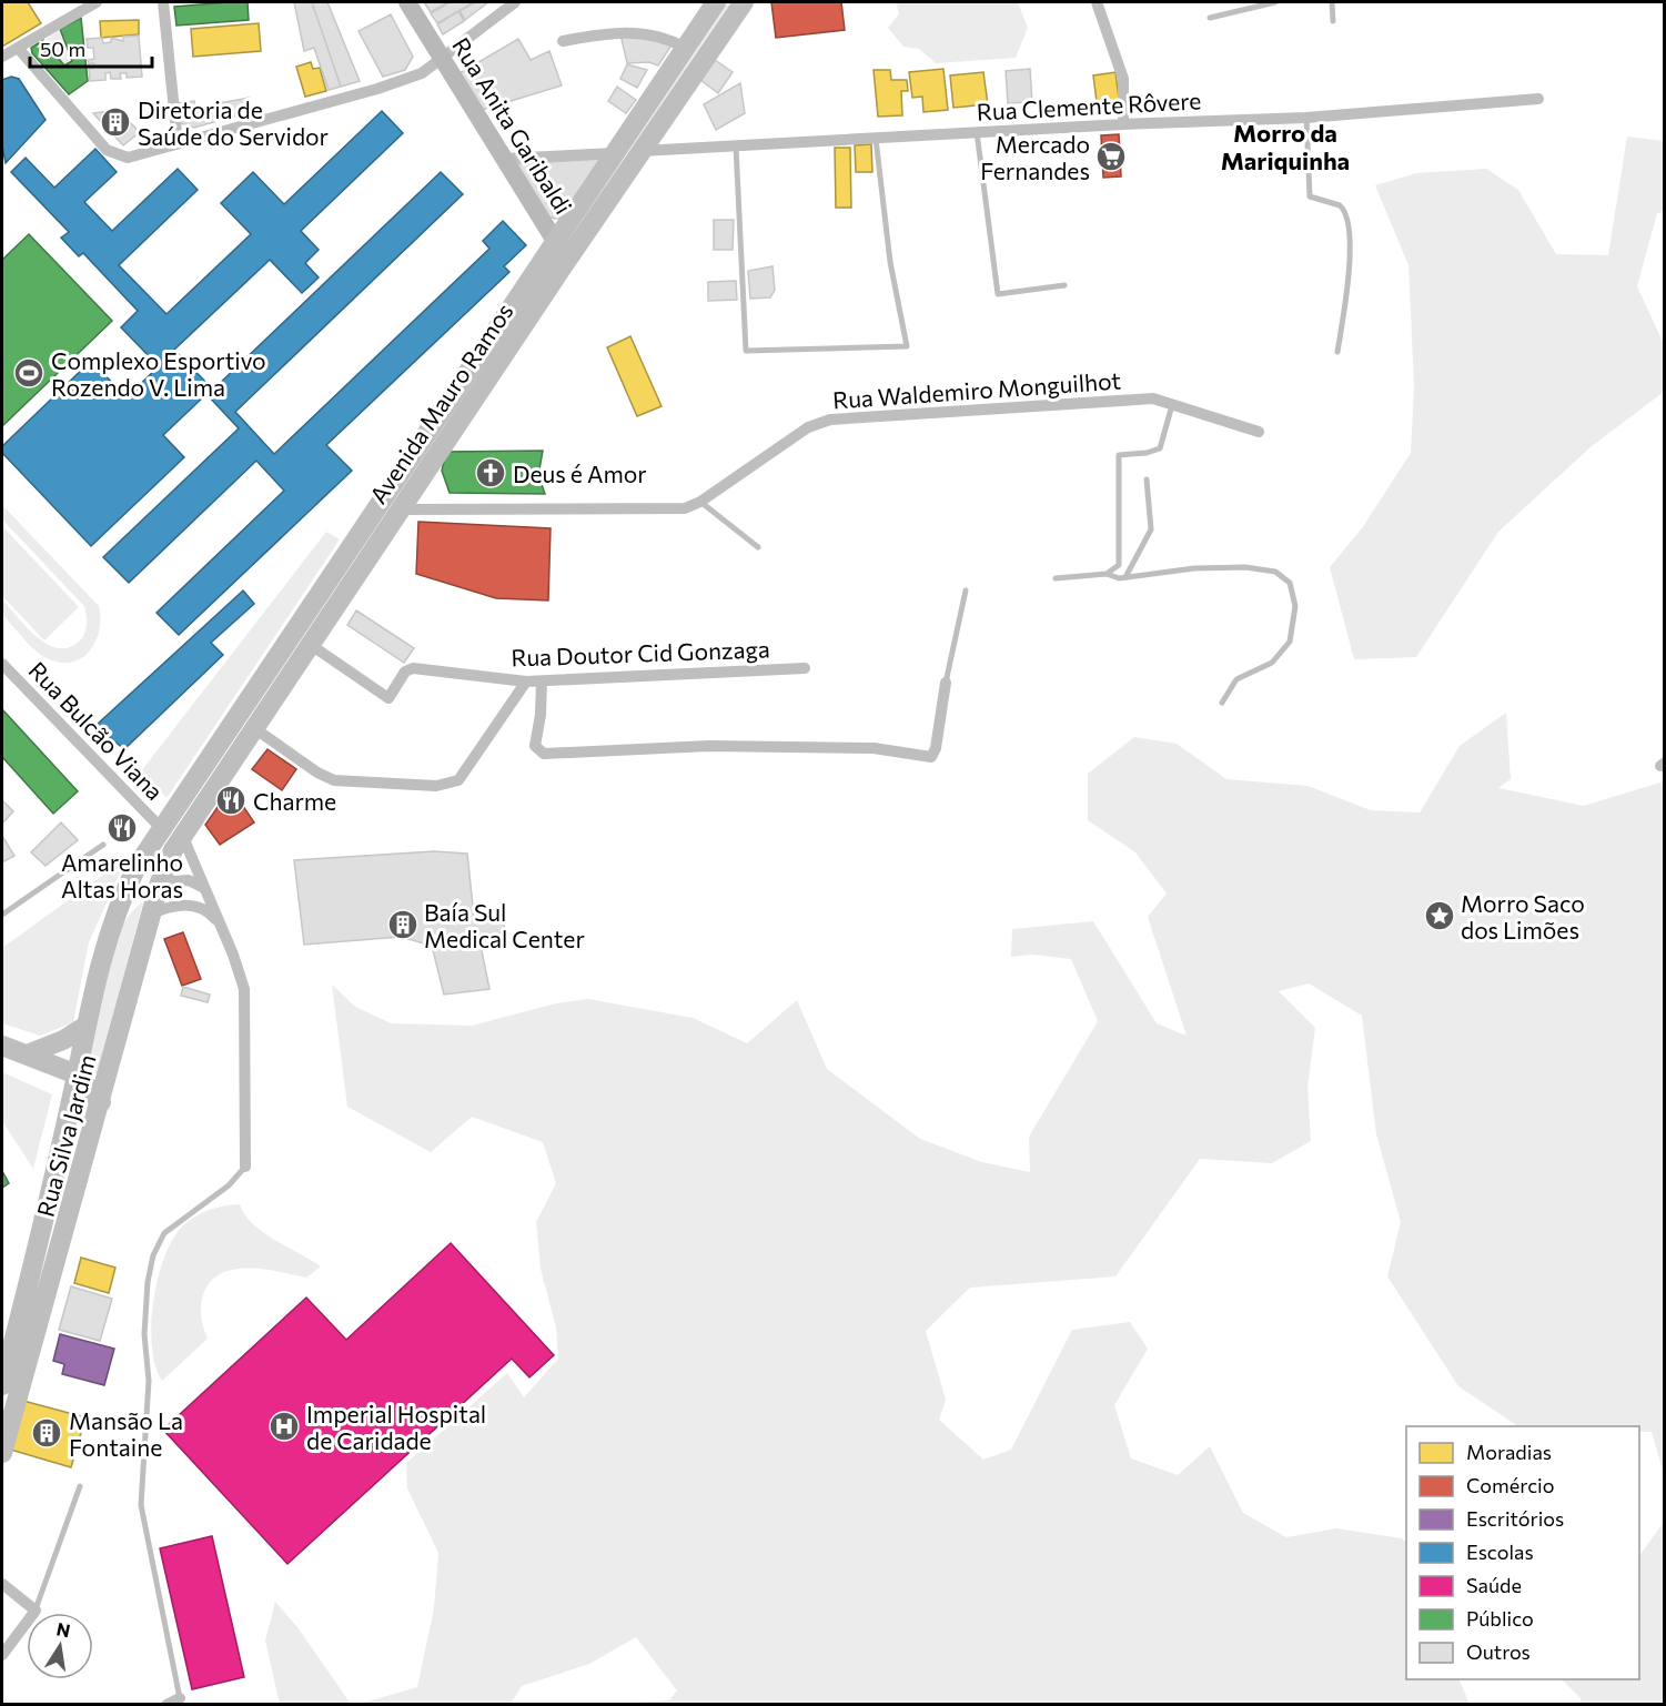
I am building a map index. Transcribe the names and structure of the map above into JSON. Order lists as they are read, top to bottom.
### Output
{
  "streets": {
    "main road": ["Avenida Mauro Ramos", "Rua Silva Jardim"],
    "street": [
      "Rua Clemente Rôvere",
      "Rua Anita Garibaldi",
      "Rua Waldemiro Monguilhot",
      "Rua Doutor Cid Gonzaga",
      "Rua Bulcão Viana"
    ]
  },
  "crossings": [
    ["Rua Clemente Rôvere", "Avenida Mauro Ramos"],
    ["Rua Anita Garibaldi", "Avenida Mauro Ramos"],
    ["Rua Waldemiro Monguilhot", "Avenida Mauro Ramos"],
    ["Avenida Mauro Ramos", "Rua Doutor Cid Gonzaga"],
    ["Avenida Mauro Ramos", "Rua Bulcão Viana"],
    ["Avenida Mauro Ramos", "Rua Silva Jardim"],
    ["Rua Bulcão Viana", "Rua Silva Jardim"]
  ],
  "districts": ["Morro da Mariquinha"],
  "places": {
    "building": ["Diretoria de Saúde do Servidor", "Baía Sul Medical Center", "Mansão La Fontaine"],
    "supermarket": ["Mercado Fernandes"],
    "sports": ["Complexo Esportivo Rozendo V. Lima"],
    "church": ["Deus é Amor"],
    "restaurant": ["Charme", "Amarelinho Altas Horas"],
    "place": ["Morro Saco dos Limões"],
    "hospital": ["Imperial Hospital de Caridade"]
  },
  "legend": [
    "Moradias",
    "Comércio",
    "Escritórios",
    "Escolas",
    "Saúde",
    "Público",
    "Outros"
  ],
  "scale_bar": "50 m",
  "north": "top"
}
